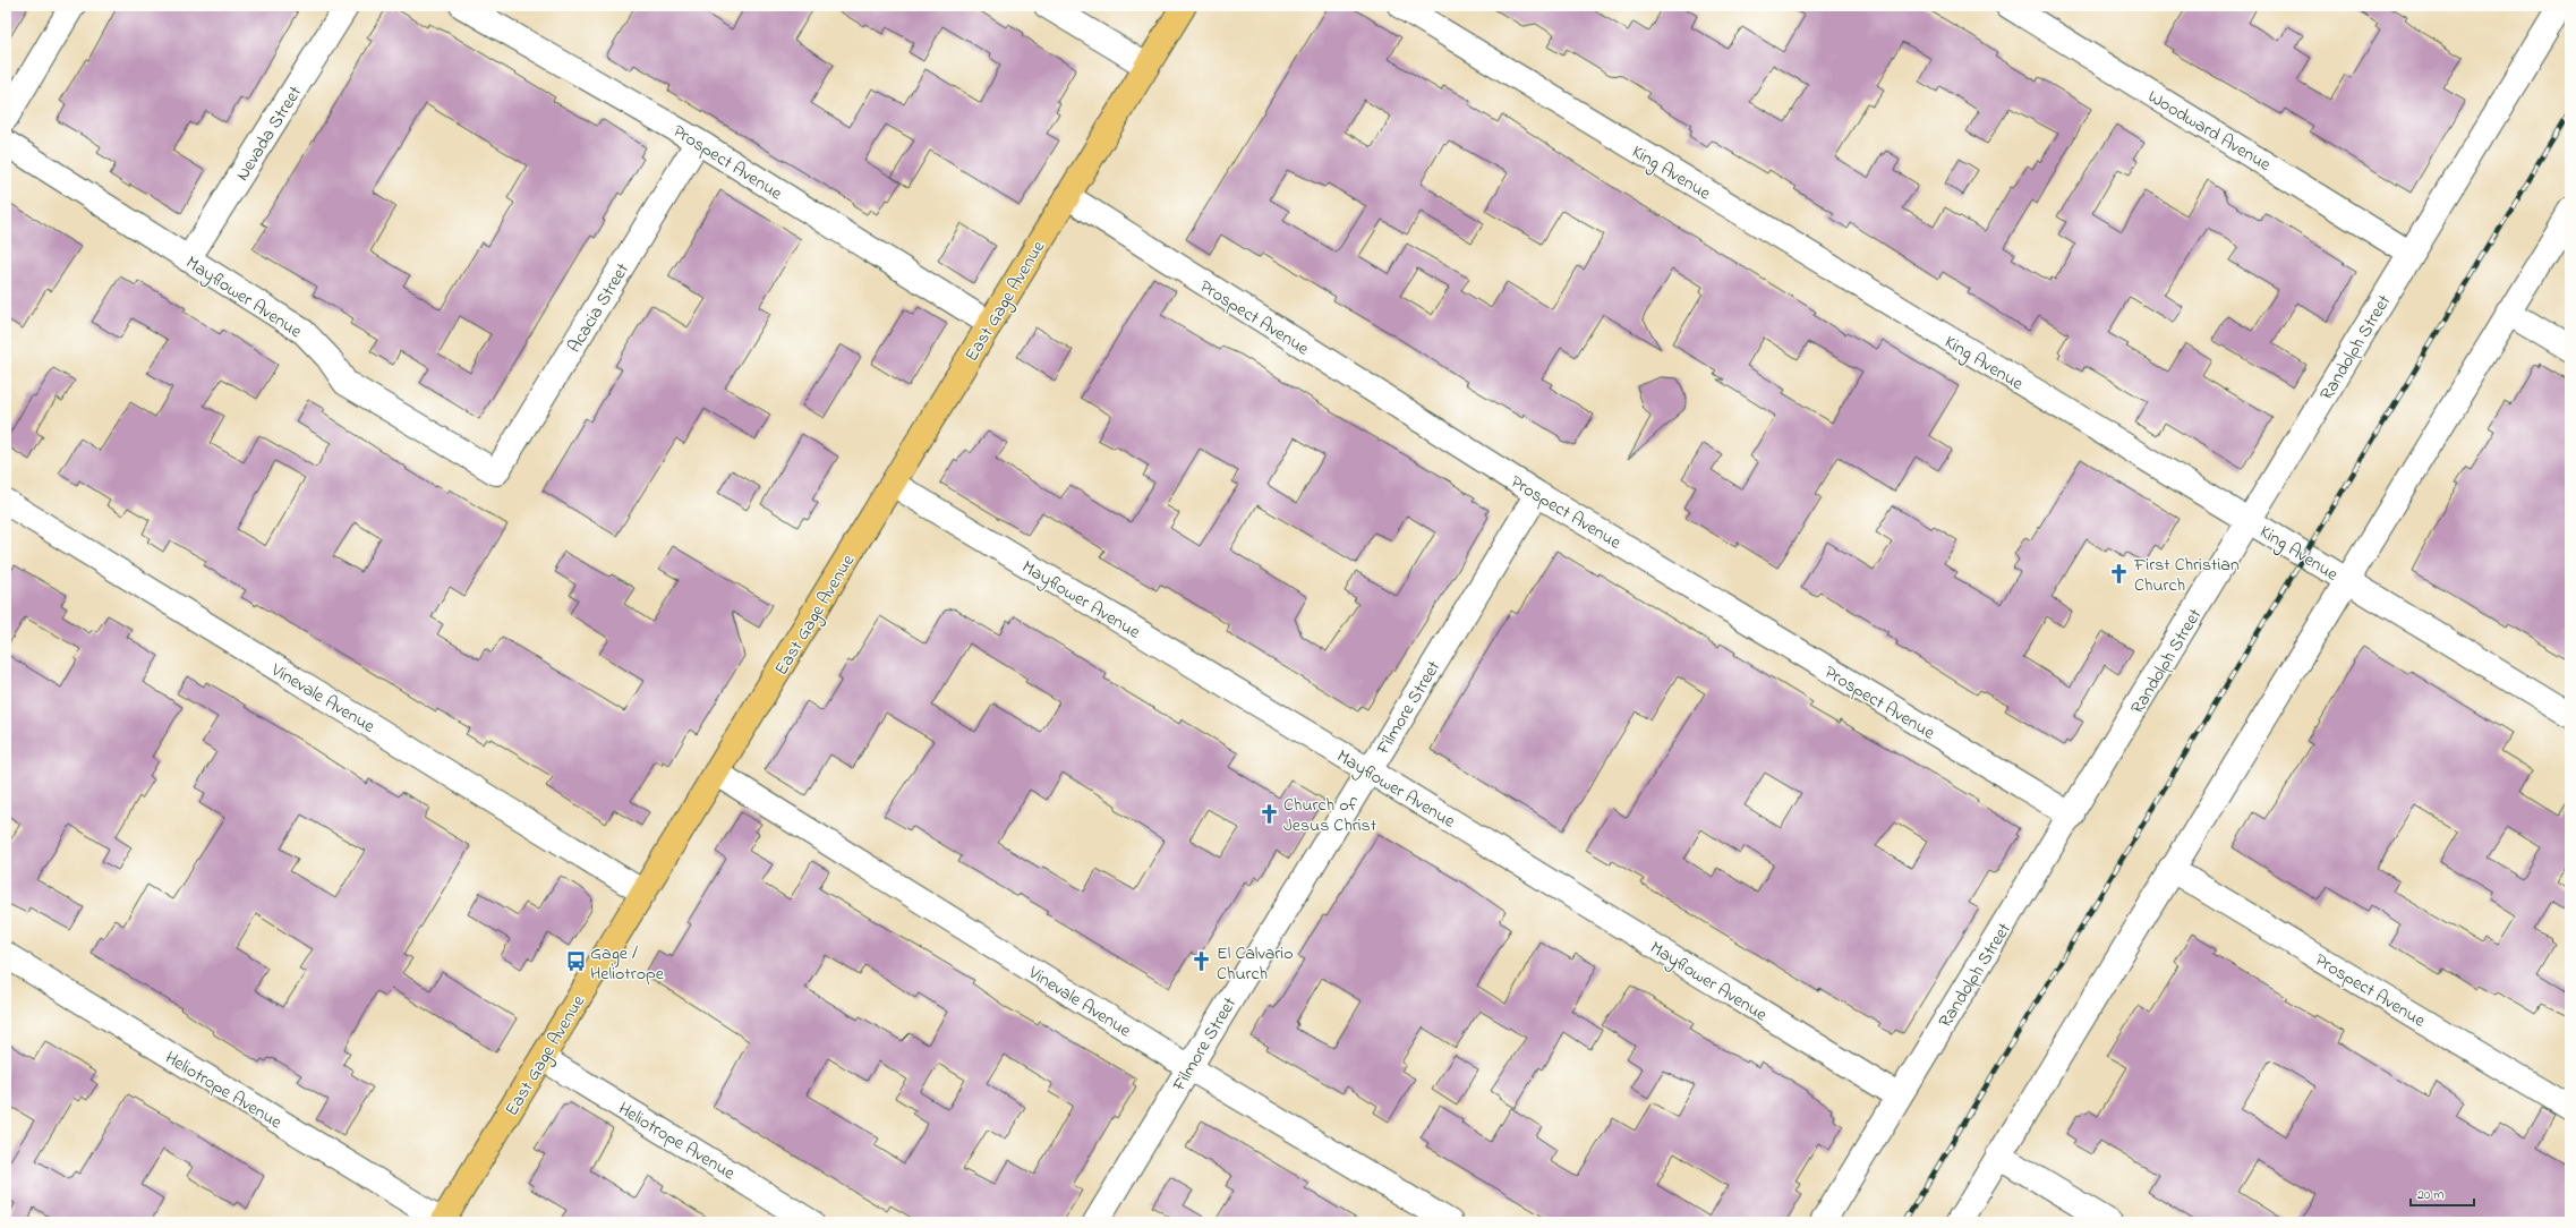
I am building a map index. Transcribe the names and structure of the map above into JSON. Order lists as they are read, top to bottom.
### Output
{
  "streets": {
    "main road": ["East Gage Avenue"],
    "street": [
      "Woodward Avenue",
      "Nevada Street",
      "Prospect Avenue",
      "King Avenue",
      "Mayflower Avenue",
      "Acacia Street",
      "Randolph Street",
      "Vinevale Avenue",
      "Filmore Street",
      "Heliotrope Avenue"
    ]
  },
  "crossings": [
    ["Woodward Avenue", "Randolph Street"],
    ["Nevada Street", "Mayflower Avenue"],
    ["Prospect Avenue", "East Gage Avenue"],
    ["Prospect Avenue", "Acacia Street"],
    ["Prospect Avenue", "Randolph Street"],
    ["Prospect Avenue", "Filmore Street"],
    ["King Avenue", "Randolph Street"],
    ["Mayflower Avenue", "East Gage Avenue"],
    ["Mayflower Avenue", "Acacia Street"],
    ["Mayflower Avenue", "Randolph Street"],
    ["Mayflower Avenue", "Filmore Street"],
    ["East Gage Avenue", "Vinevale Avenue"],
    ["East Gage Avenue", "Heliotrope Avenue"],
    ["Vinevale Avenue", "Filmore Street"]
  ],
  "places": {
    "church": ["First Christian Church", "Church of Jesus Christ", "El Calvario Church"],
    "bus stop": ["Gage / Heliotrope"]
  },
  "scale_bar": "20 m"
}
